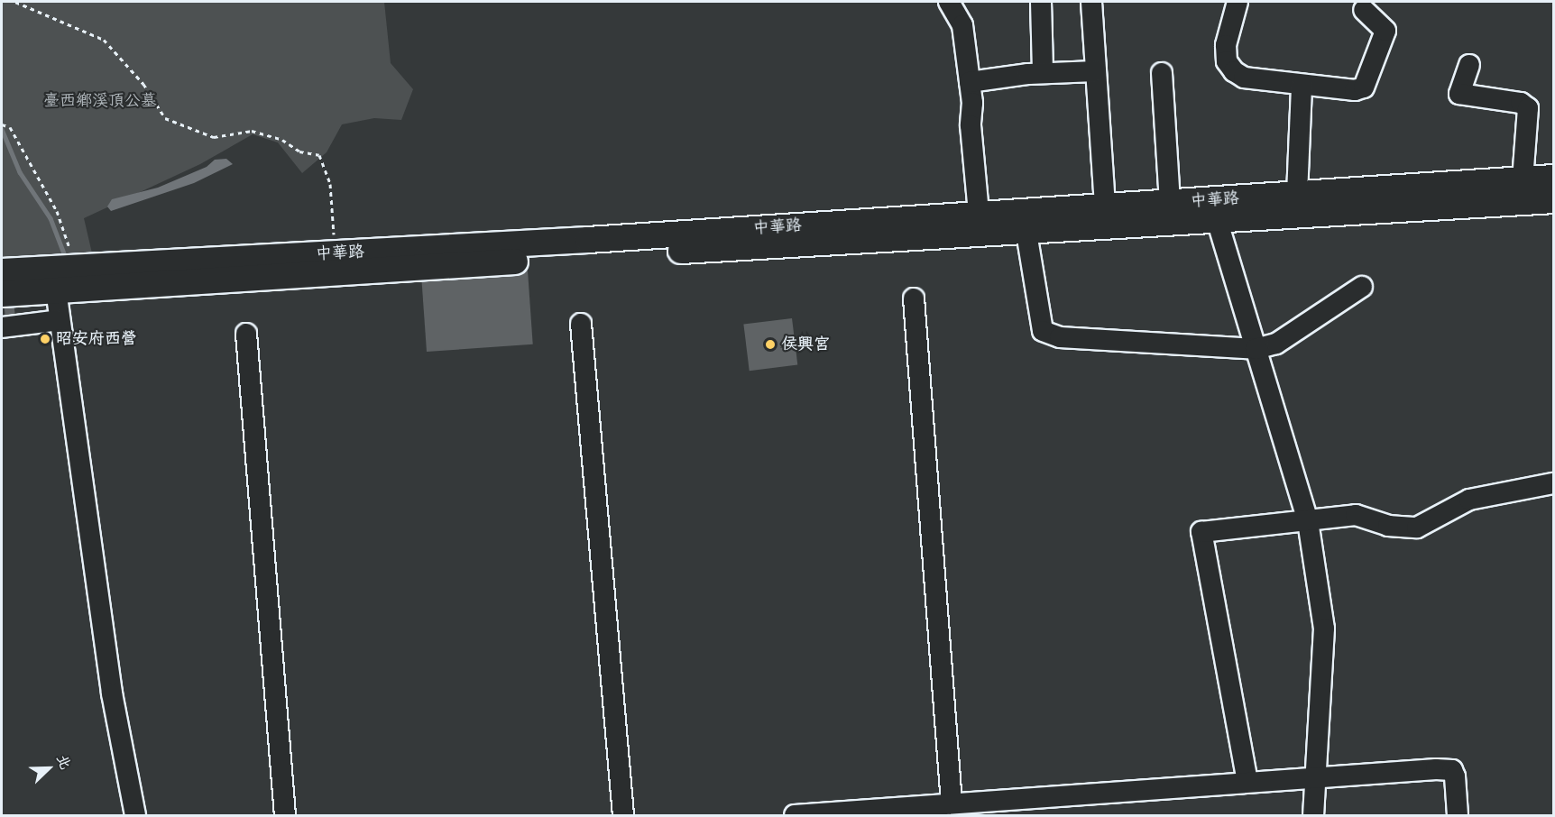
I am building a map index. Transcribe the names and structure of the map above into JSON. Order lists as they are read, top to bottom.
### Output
{
  "streets": {
    "main road": ["中華路"]
  },
  "parks": ["臺西鄉溪頂公墓"],
  "places": ["昭安府西營", "侯興宮"],
  "north": "top right"
}
